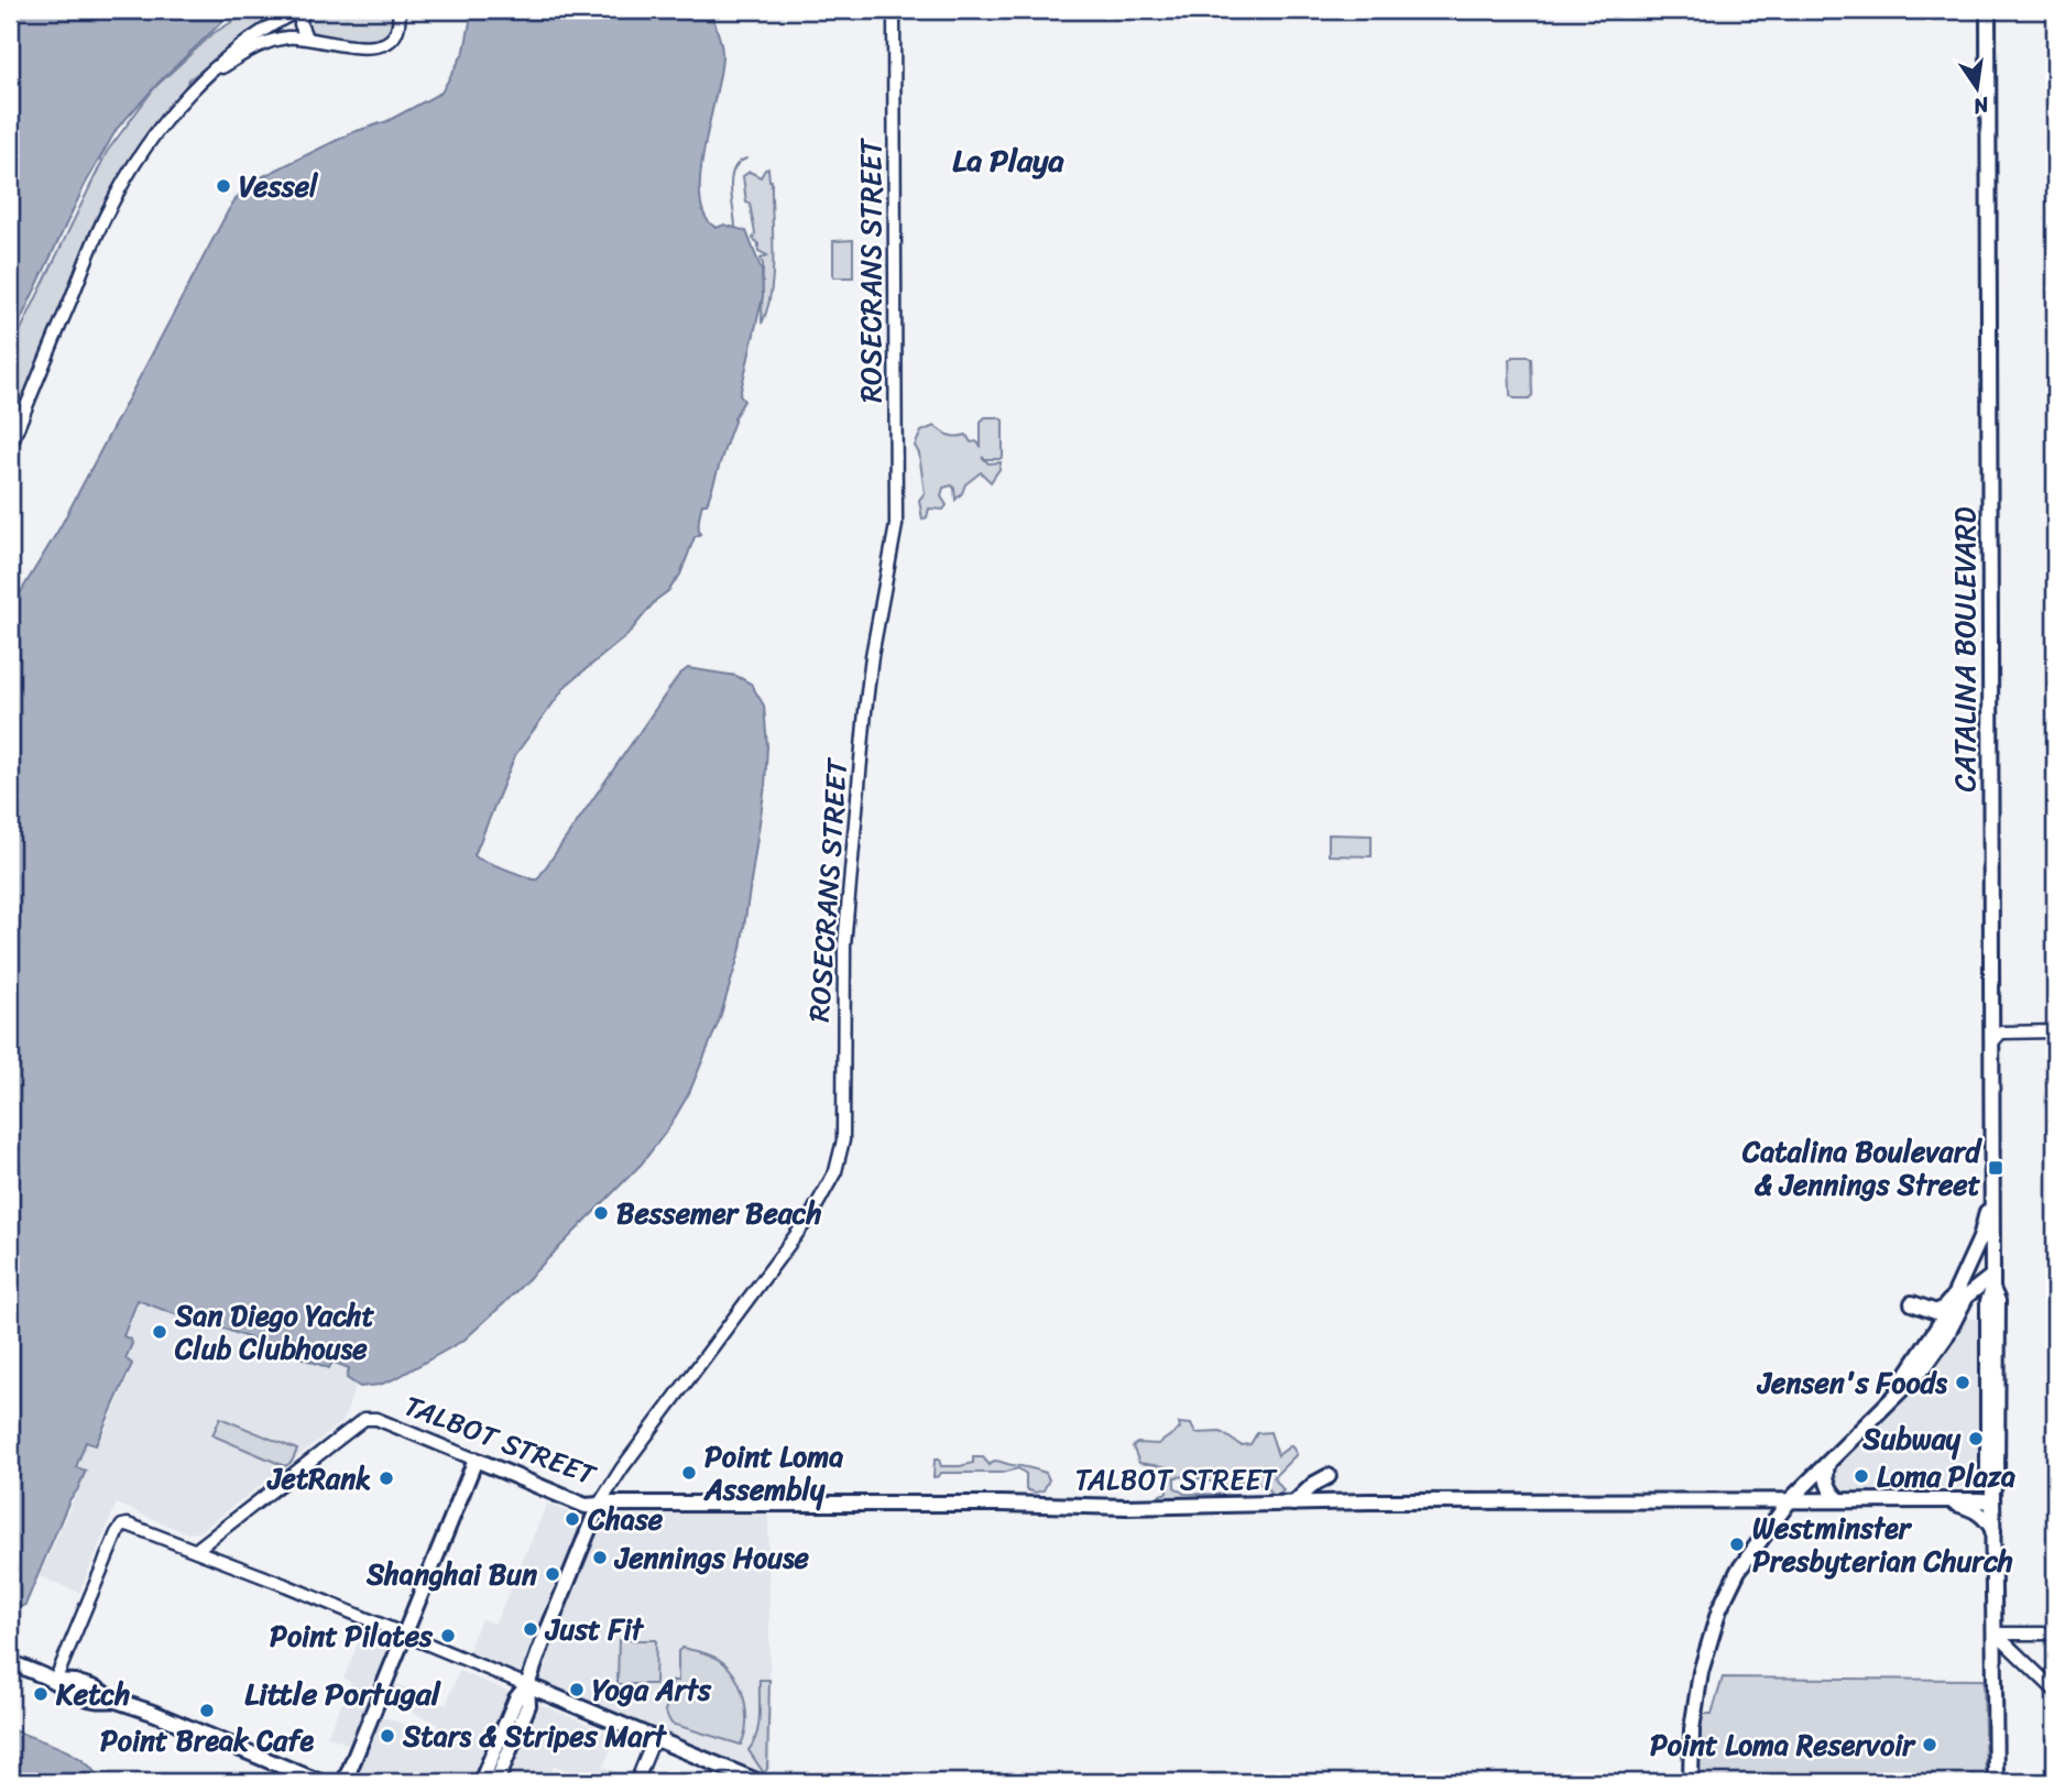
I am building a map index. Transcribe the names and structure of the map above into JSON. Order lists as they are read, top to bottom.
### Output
{
  "streets": {
    "main road": ["ROSECRANS STREET", "CATALINA BOULEVARD", "TALBOT STREET"]
  },
  "crossings": [
    ["ROSECRANS STREET", "TALBOT STREET"],
    ["CATALINA BOULEVARD", "TALBOT STREET"]
  ],
  "districts": ["La Playa", "Little Portugal"],
  "places": {
    "other": [
      "Vessel",
      "Bessemer Beach",
      "San Diego Yacht Club Clubhouse",
      "Jensen's Foods",
      "Subway",
      "Point Loma Assembly",
      "Loma Plaza",
      "JetRank",
      "Chase",
      "Westminster Presbyterian Church",
      "Jennings House",
      "Shanghai Bun",
      "Just Fit",
      "Point Pilates",
      "Yoga Arts",
      "Ketch",
      "Point Break Cafe",
      "Stars & Stripes Mart",
      "Point Loma Reservoir"
    ],
    "transit": ["Catalina Boulevard & Jennings Street"]
  },
  "north": "bottom"
}
